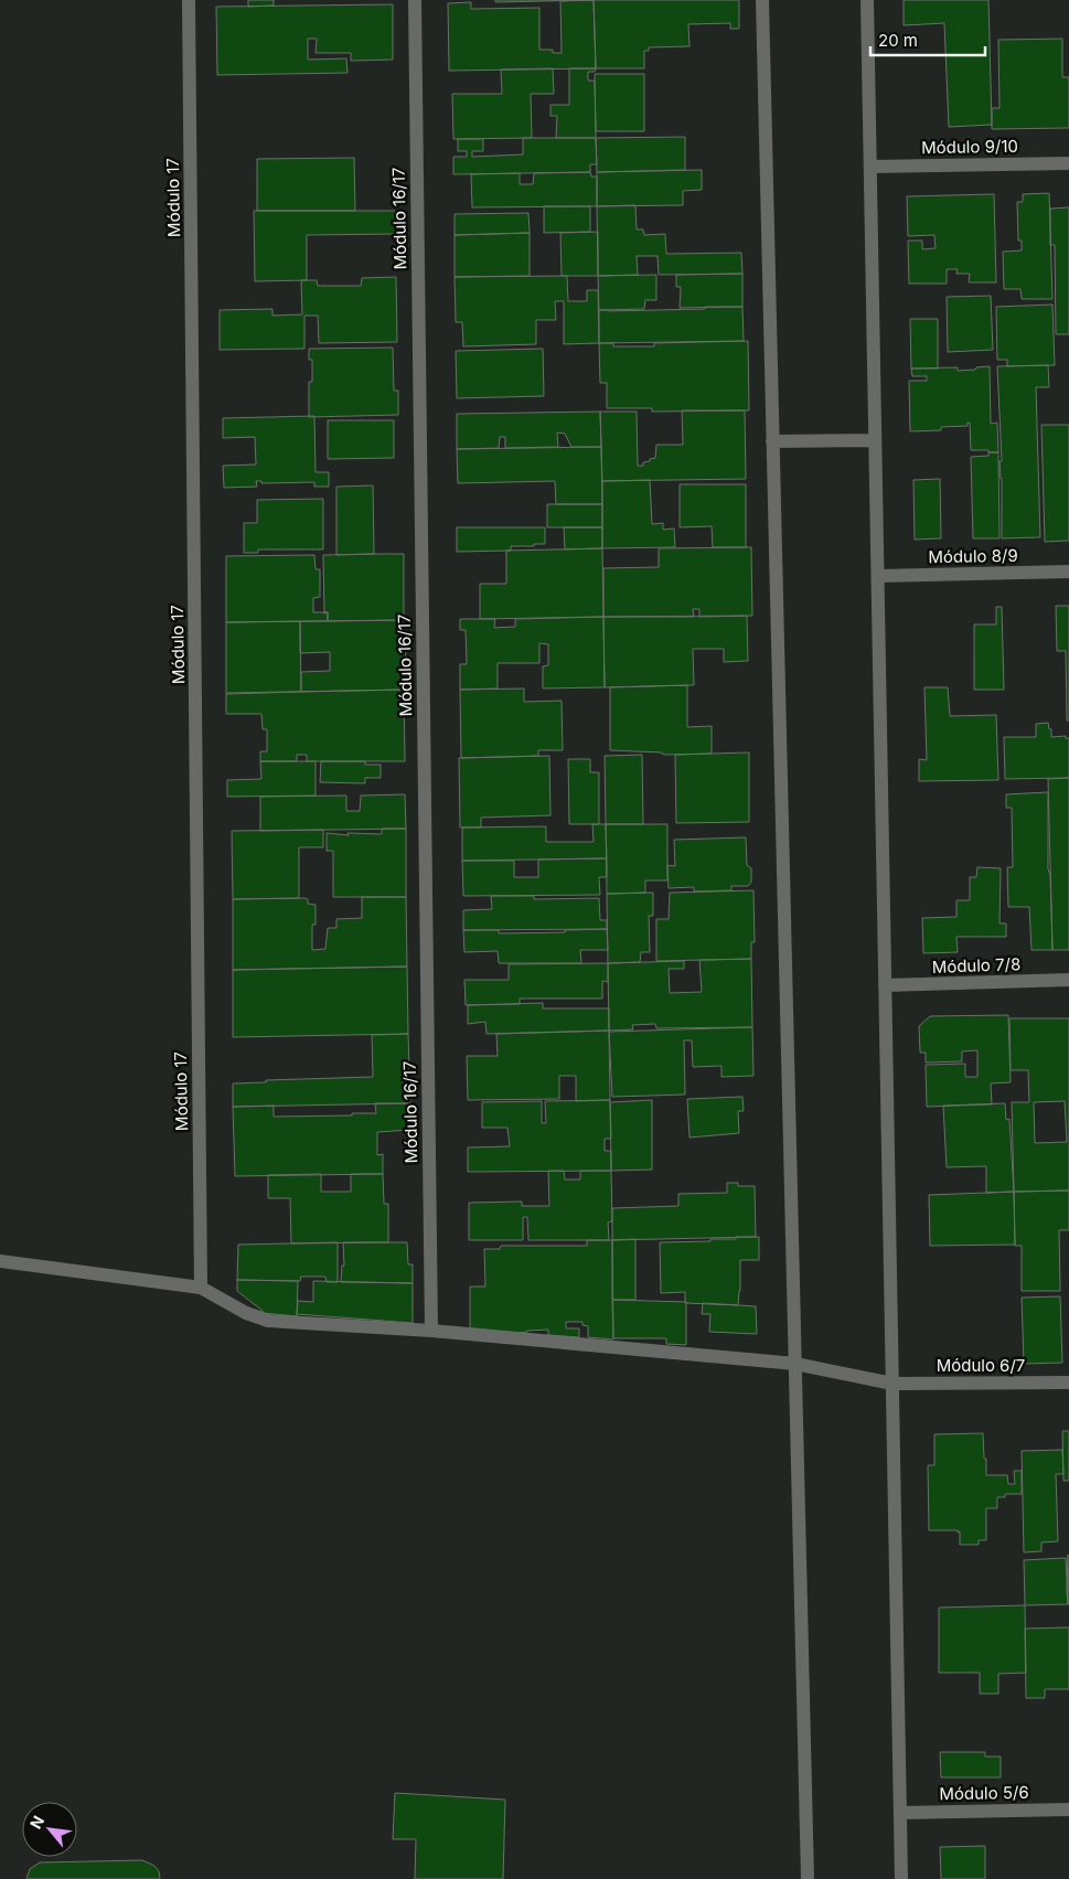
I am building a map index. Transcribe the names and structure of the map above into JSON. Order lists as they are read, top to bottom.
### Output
{
  "streets": {
    "street": [
      "Módulo 9/10",
      "Módulo 17",
      "Módulo 16/17",
      "Módulo 8/9",
      "Módulo 7/8",
      "Módulo 6/7",
      "Módulo 5/6"
    ]
  },
  "crossings": [
    ["Módulo 17", "Módulo 6/7"],
    ["Módulo 16/17", "Módulo 6/7"]
  ],
  "scale_bar": "20 m",
  "north": "top left"
}
